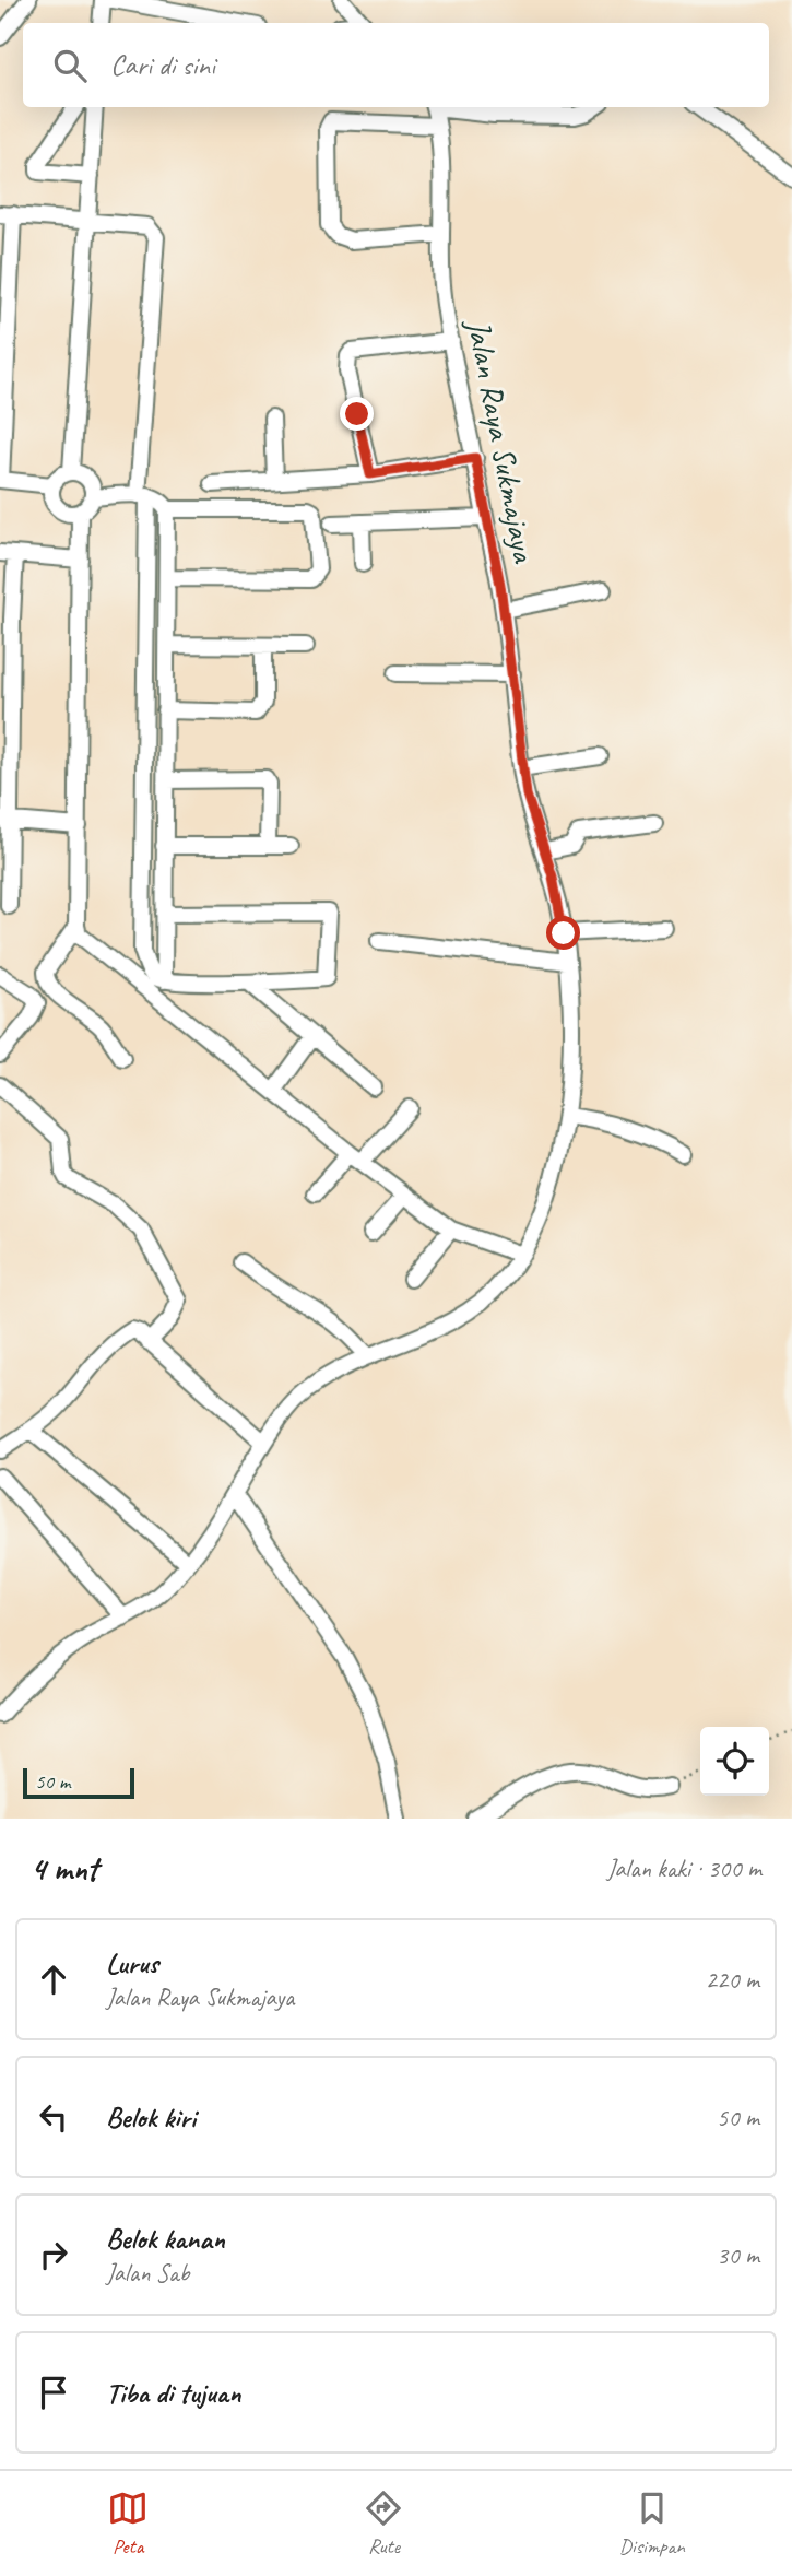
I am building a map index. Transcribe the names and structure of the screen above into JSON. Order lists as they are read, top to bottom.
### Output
{
  "streets": {
    "street": ["Jalan Raya Sukmajaya"]
  },
  "scale_bar": "50 m",
  "page": {
    "search": "Cari di sini",
    "scale": "50 m",
    "heading": ["4 mnt", "Jalan kaki · 300 m"],
    "list": [
      ["Lurus", "Jalan Raya Sukmajaya", "220 m"],
      ["Belok kiri", "50 m"],
      ["Belok kanan", "Jalan Sab", "30 m"],
      "Tiba di tujuan"
    ],
    "nav": ["Peta", "Rute", "Disimpan"]
  }
}
